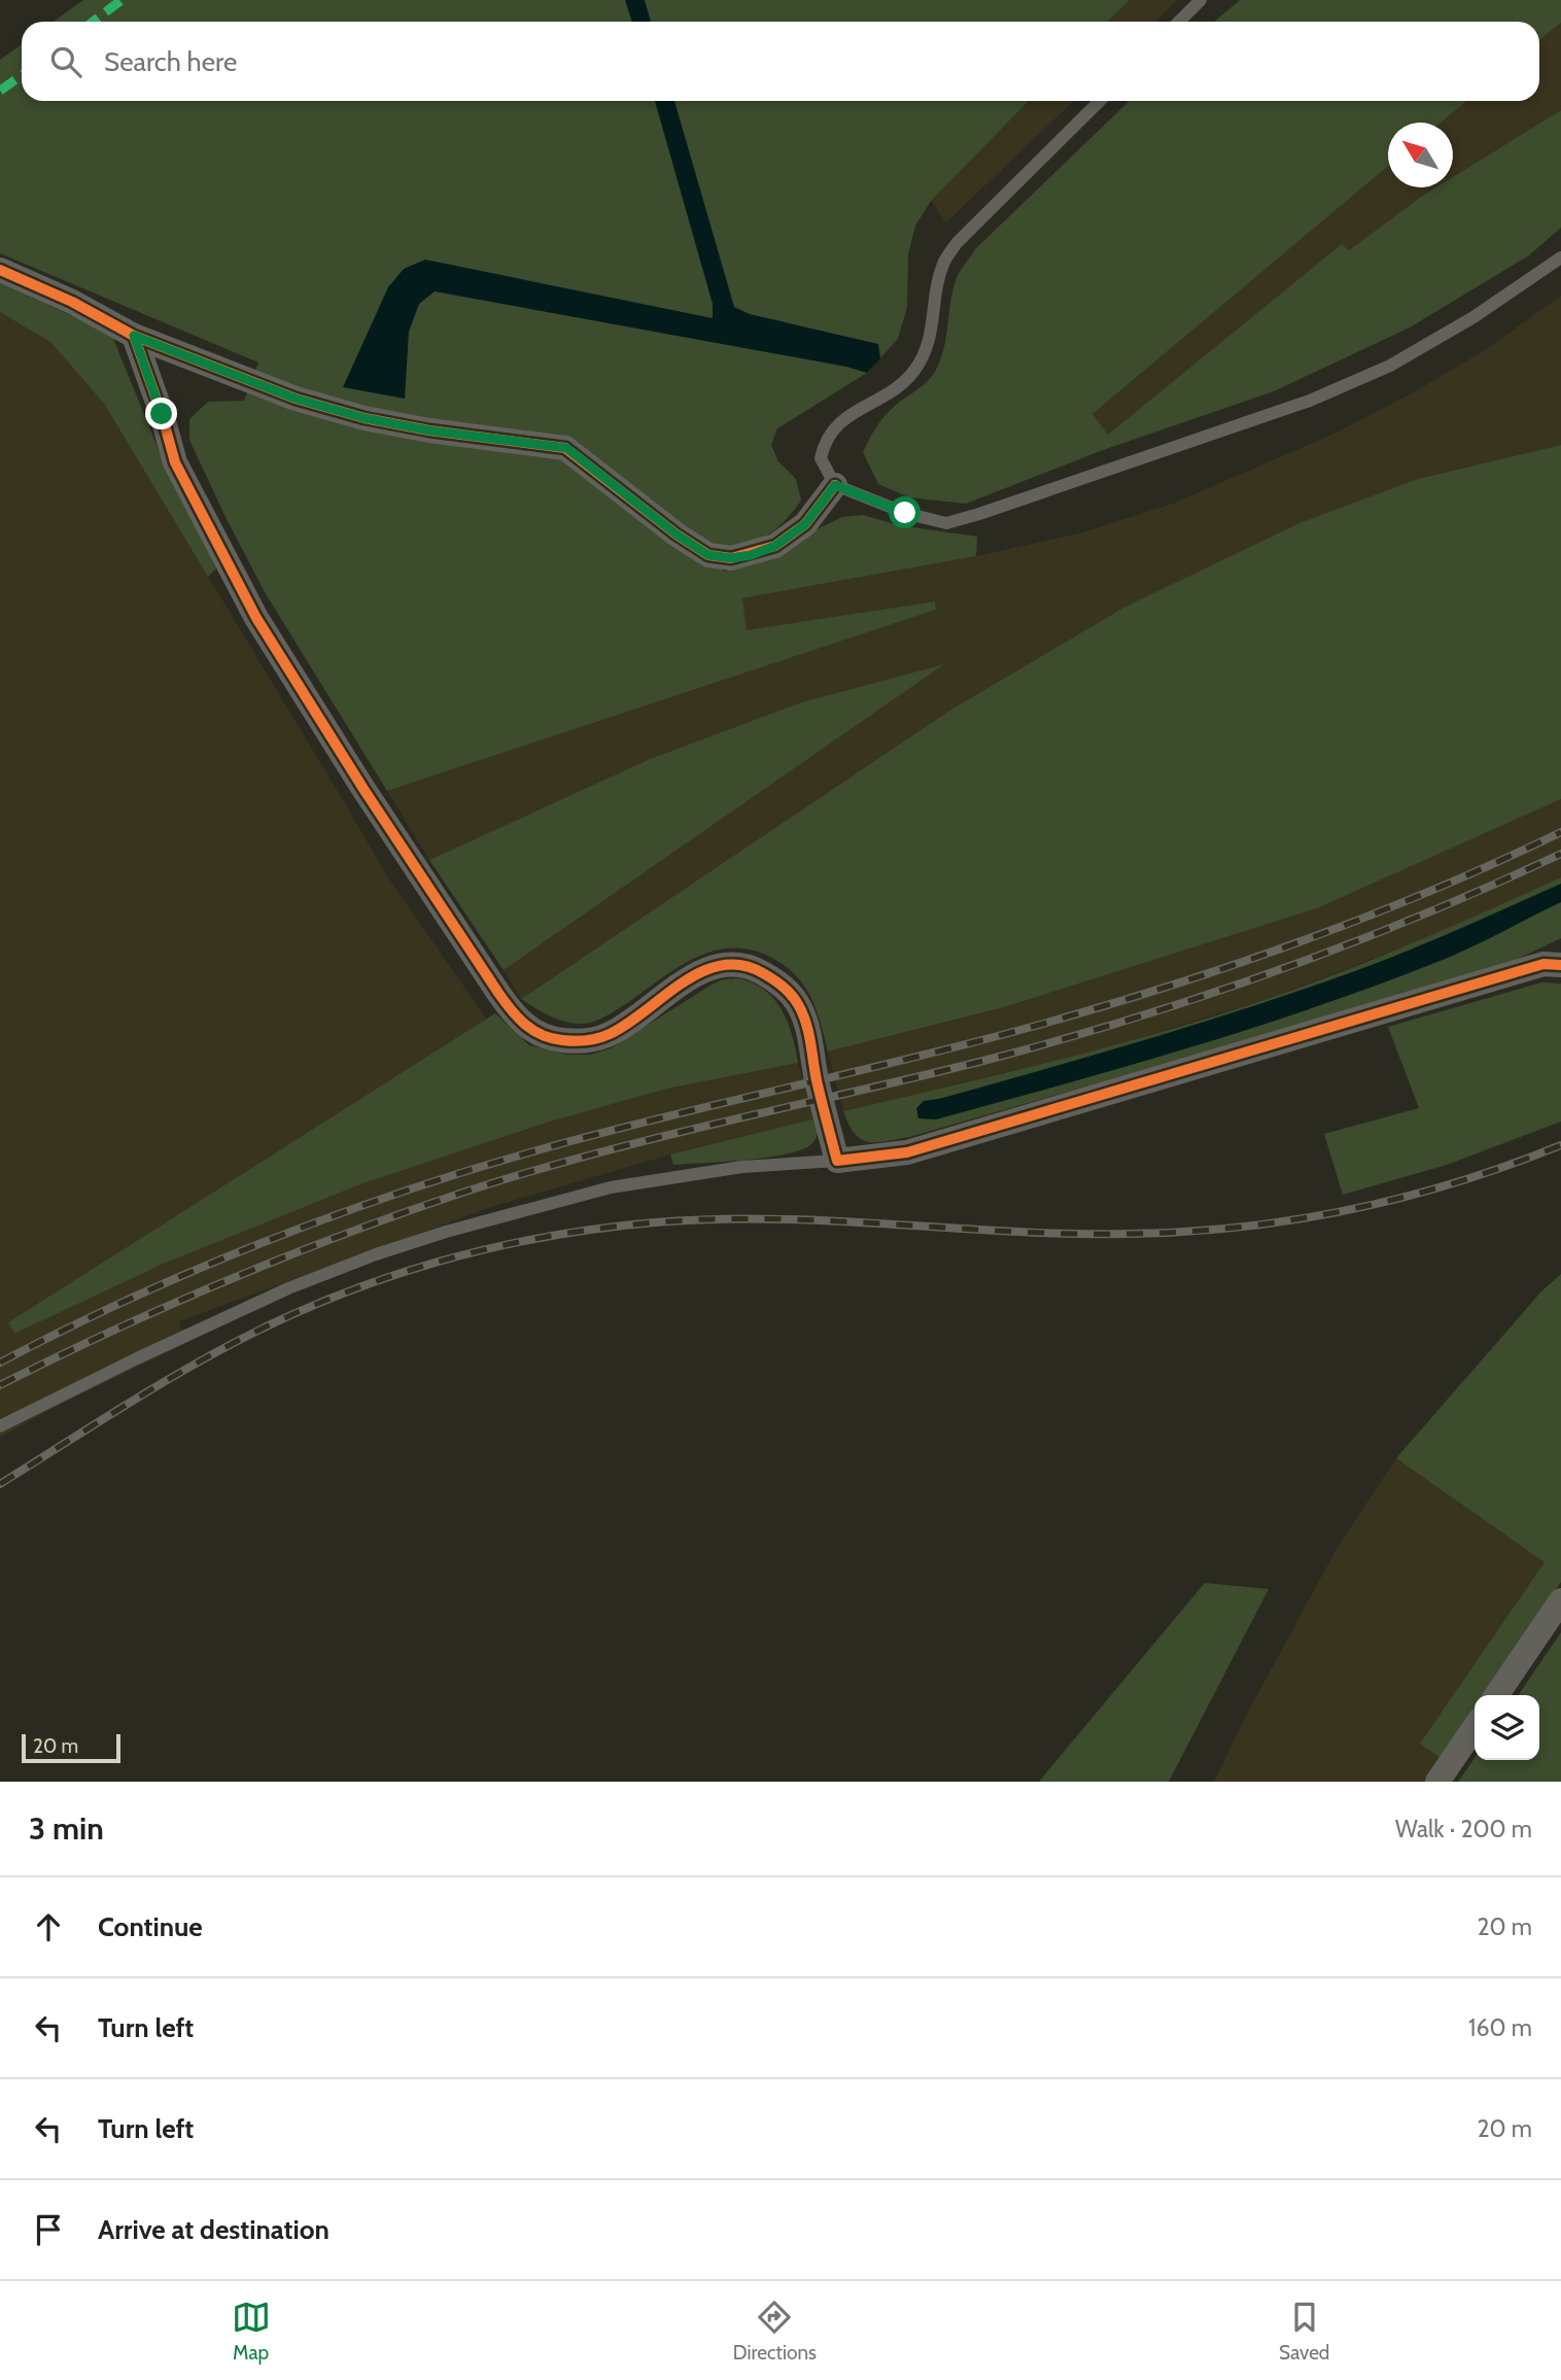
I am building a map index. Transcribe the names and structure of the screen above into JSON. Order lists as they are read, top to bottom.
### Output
{
  "scale_bar": "20 m",
  "north": "top left",
  "page": {
    "search": "Search here",
    "scale": "20 m",
    "heading": ["3 min", "Walk · 200 m"],
    "list": [
      ["Continue", "20 m"],
      ["Turn left", "160 m"],
      ["Turn left", "20 m"],
      "Arrive at destination"
    ],
    "nav": ["Map", "Directions", "Saved"]
  }
}
